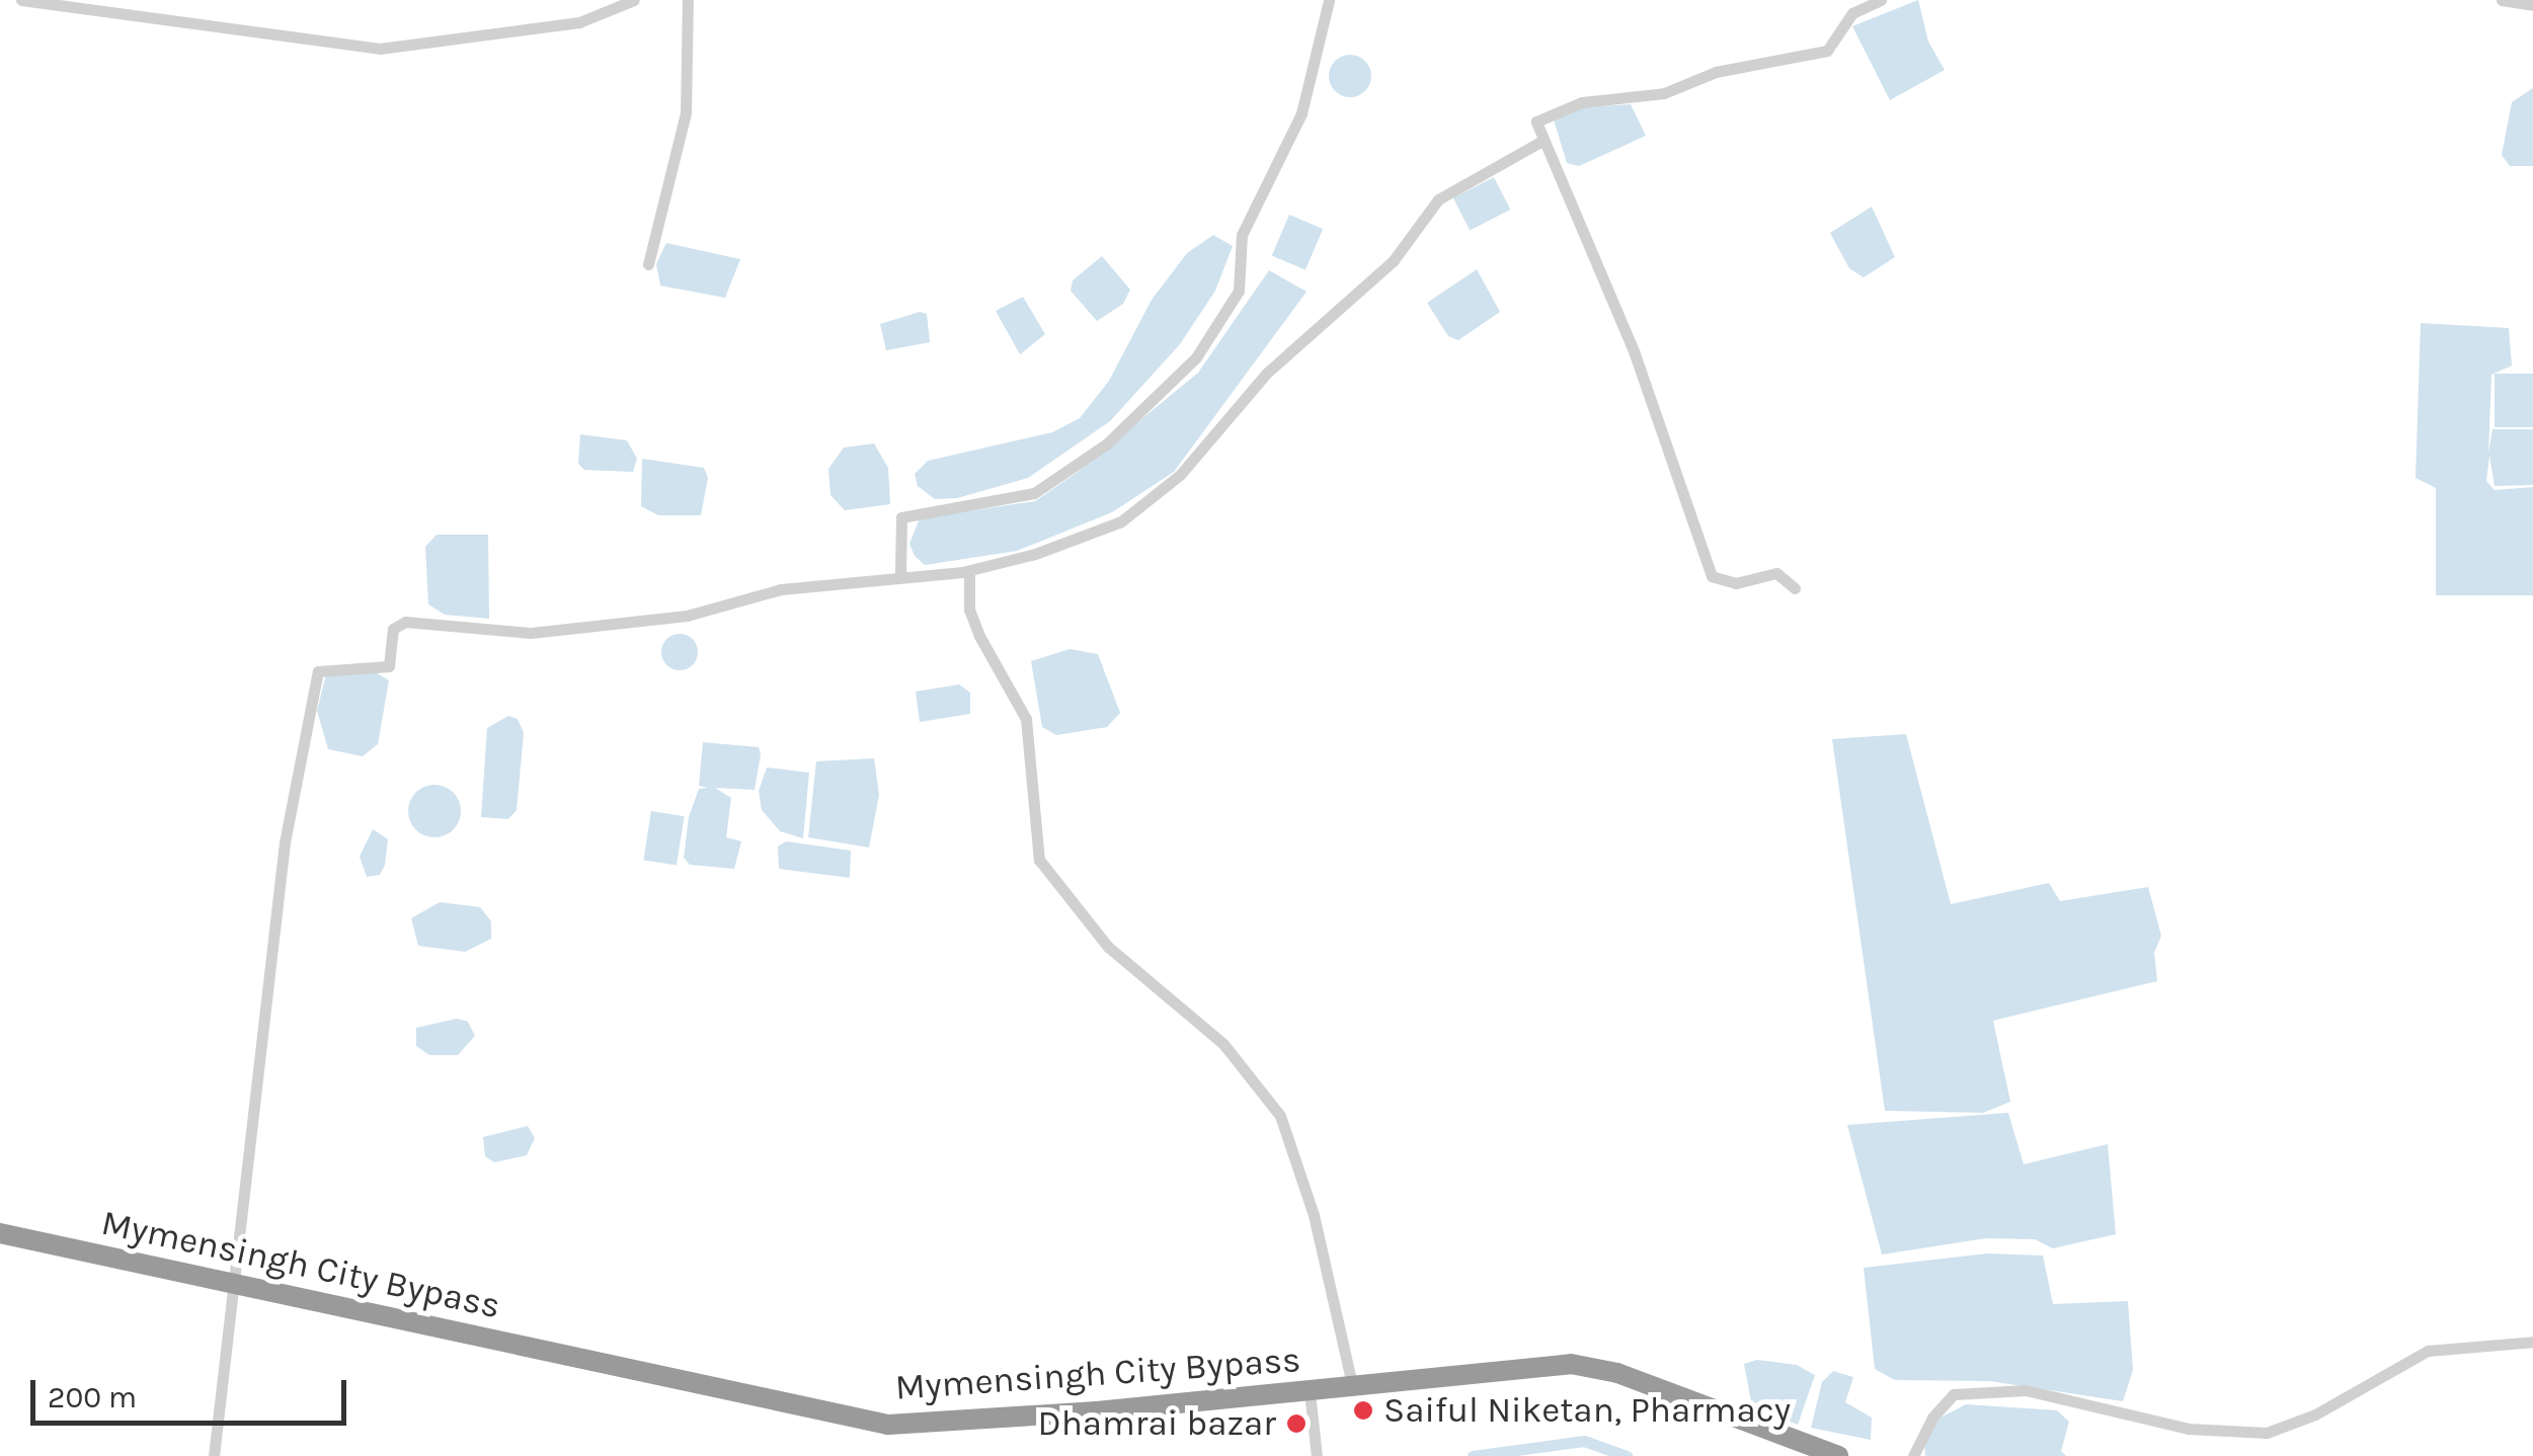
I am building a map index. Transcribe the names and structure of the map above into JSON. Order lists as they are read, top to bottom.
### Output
{
  "streets": {
    "highway": ["Mymensingh City Bypass"]
  },
  "places": ["Saiful Niketan, Pharmacy", "Dhamrai bazar"],
  "scale_bar": "200 m"
}
